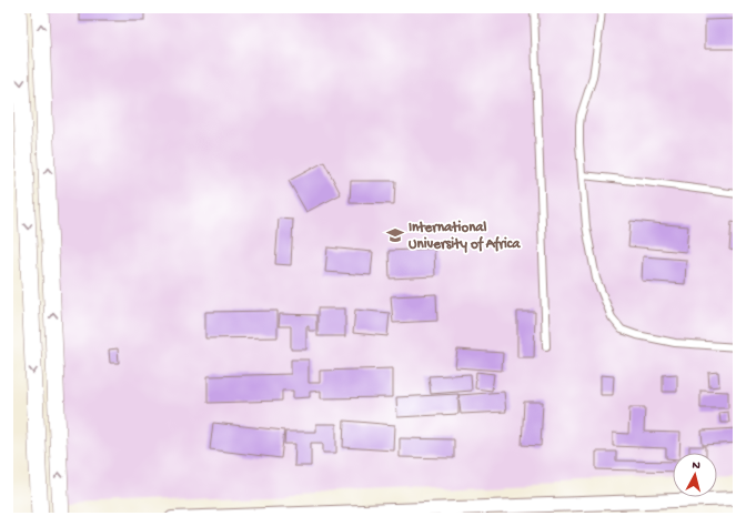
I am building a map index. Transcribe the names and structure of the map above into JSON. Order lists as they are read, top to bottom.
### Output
{
  "places": {
    "school or university": ["International University of Africa"]
  },
  "north": "top"
}
